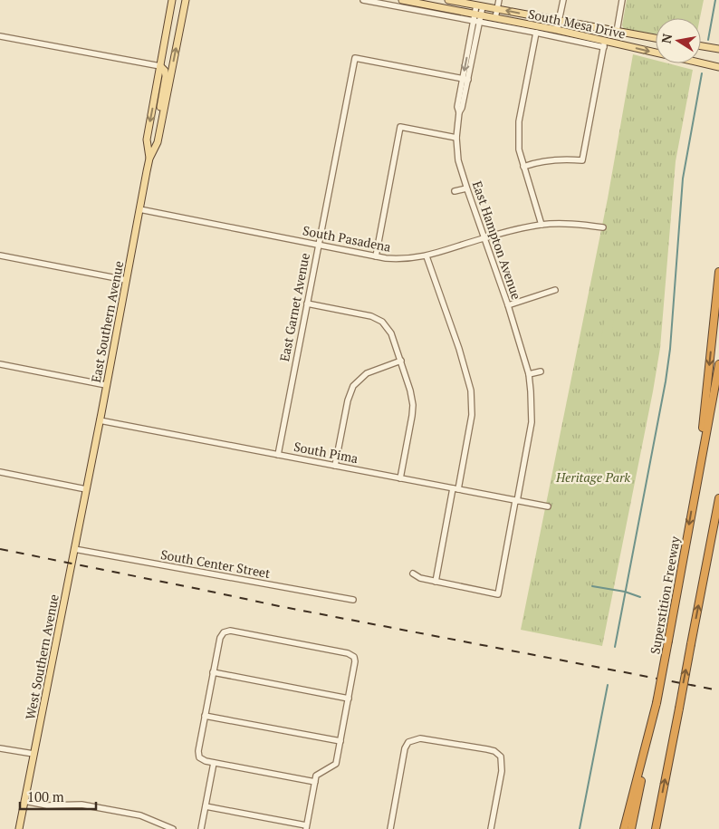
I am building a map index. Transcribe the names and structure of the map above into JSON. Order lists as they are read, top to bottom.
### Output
{
  "streets": {
    "highway": ["Superstition Freeway"],
    "main road": ["South Mesa Drive", "East Southern Avenue", "West Southern Avenue"],
    "street": [
      "South Pasadena",
      "East Hampton Avenue",
      "East Garnet Avenue",
      "South Pima",
      "South Center Street"
    ]
  },
  "crossings": [
    ["South Mesa Drive", "East Hampton Avenue"],
    ["South Pasadena", "East Hampton Avenue"],
    ["South Pasadena", "East Garnet Avenue"],
    ["South Pasadena", "East Southern Avenue"],
    ["East Hampton Avenue", "East Garnet Avenue"],
    ["East Hampton Avenue", "South Pima"],
    ["East Garnet Avenue", "South Pima"],
    ["East Southern Avenue", "South Pima"],
    ["East Southern Avenue", "West Southern Avenue"],
    ["South Center Street", "West Southern Avenue"]
  ],
  "parks": ["Heritage Park"],
  "scale_bar": "100 m",
  "north": "left"
}
